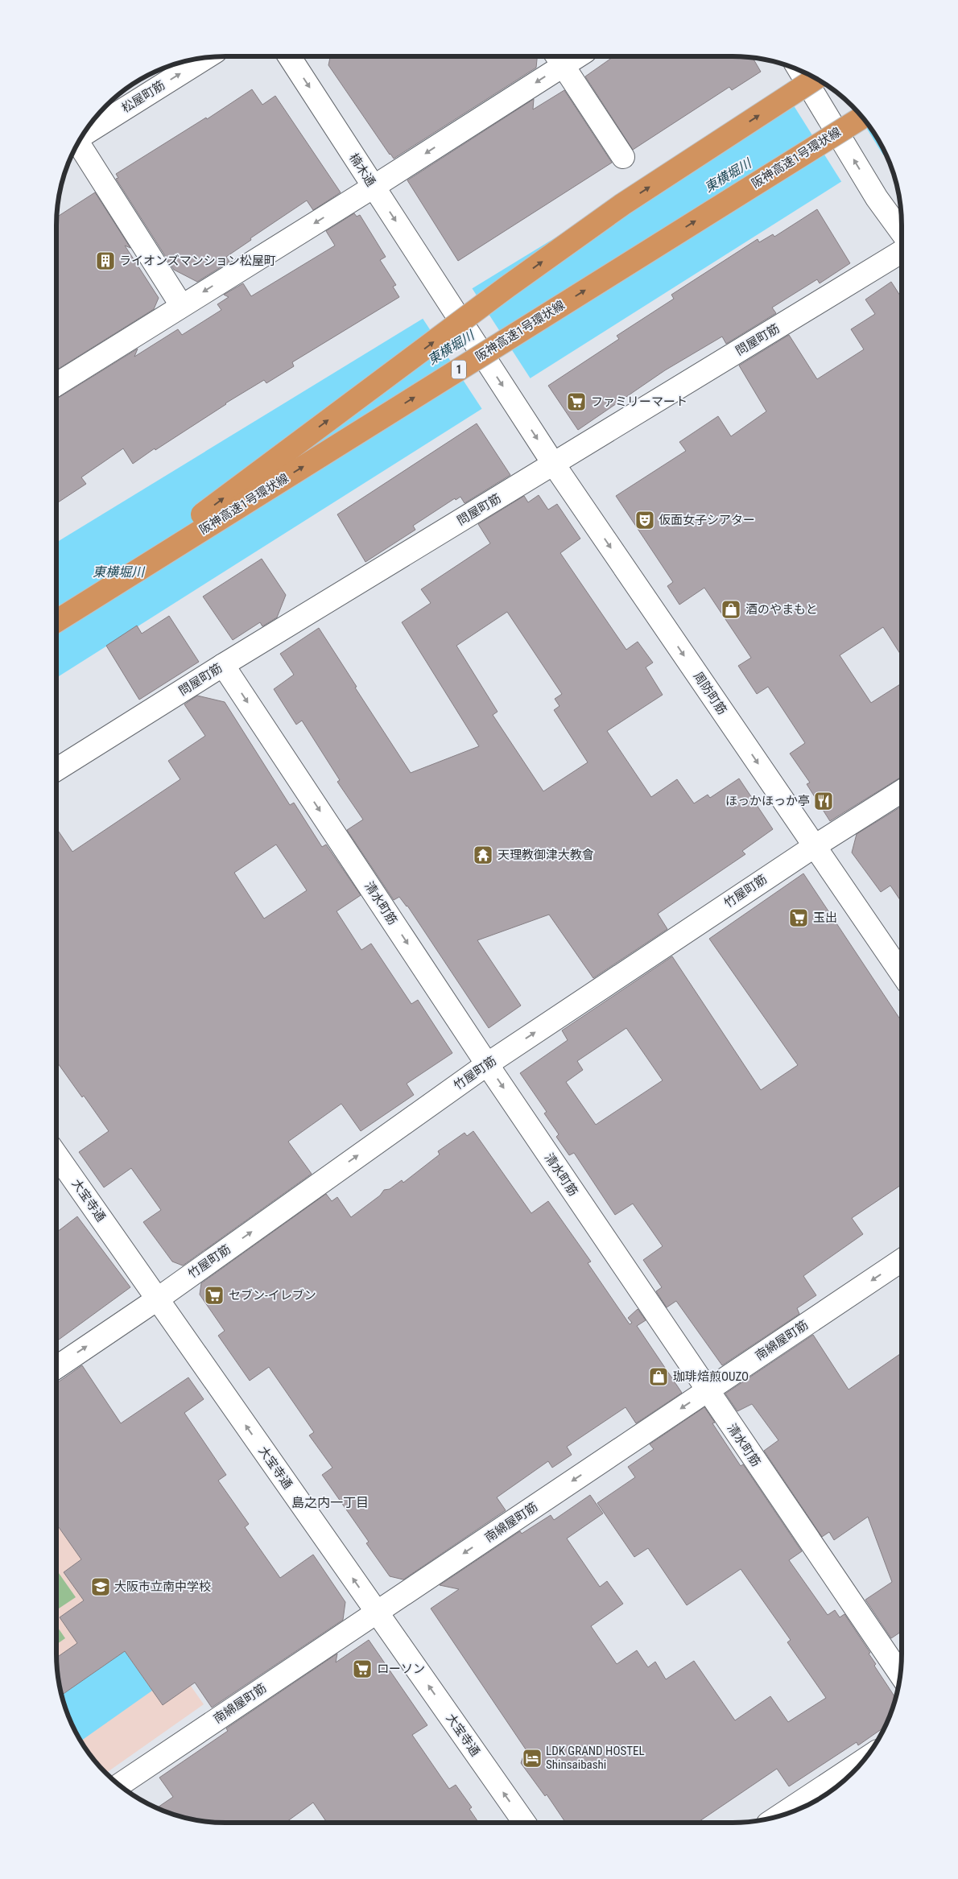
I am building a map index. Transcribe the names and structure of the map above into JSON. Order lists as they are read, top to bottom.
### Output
{
  "streets": {
    "highway": ["阪神高速1号環状線", "1"],
    "street": [
      "松屋町筋",
      "楠木通",
      "問屋町筋",
      "周防町筋",
      "竹屋町筋",
      "清水町筋",
      "大宝寺通",
      "南綿屋町筋"
    ]
  },
  "crossings": [
    ["楠木通", "周防町筋"],
    ["問屋町筋", "周防町筋"],
    ["問屋町筋", "清水町筋"],
    ["周防町筋", "竹屋町筋"],
    ["竹屋町筋", "清水町筋"],
    ["竹屋町筋", "大宝寺通"],
    ["清水町筋", "南綿屋町筋"],
    ["大宝寺通", "南綿屋町筋"]
  ],
  "one_way": [
    "楠木通",
    "周防町筋",
    "竹屋町筋",
    "清水町筋",
    "大宝寺通",
    "南綿屋町筋"
  ],
  "districts": ["島之内一丁目"],
  "water": ["東横堀川"],
  "places": {
    "building": ["ライオンズマンション松屋町"],
    "supermarket": [
      "ファミリーマート",
      "玉出",
      "セブン-イレブン",
      "ローソン"
    ],
    "theatre": ["仮面女子シアター"],
    "shop": ["酒のやまもと", "珈琲焙煎OUZO"],
    "restaurant": ["ほっかほっか亭"],
    "temple": ["天理教御津大教會"],
    "school or university": ["大阪市立南中学校"],
    "hotel": ["LDK GRAND HOSTEL Shinsaibashi"]
  }
}
